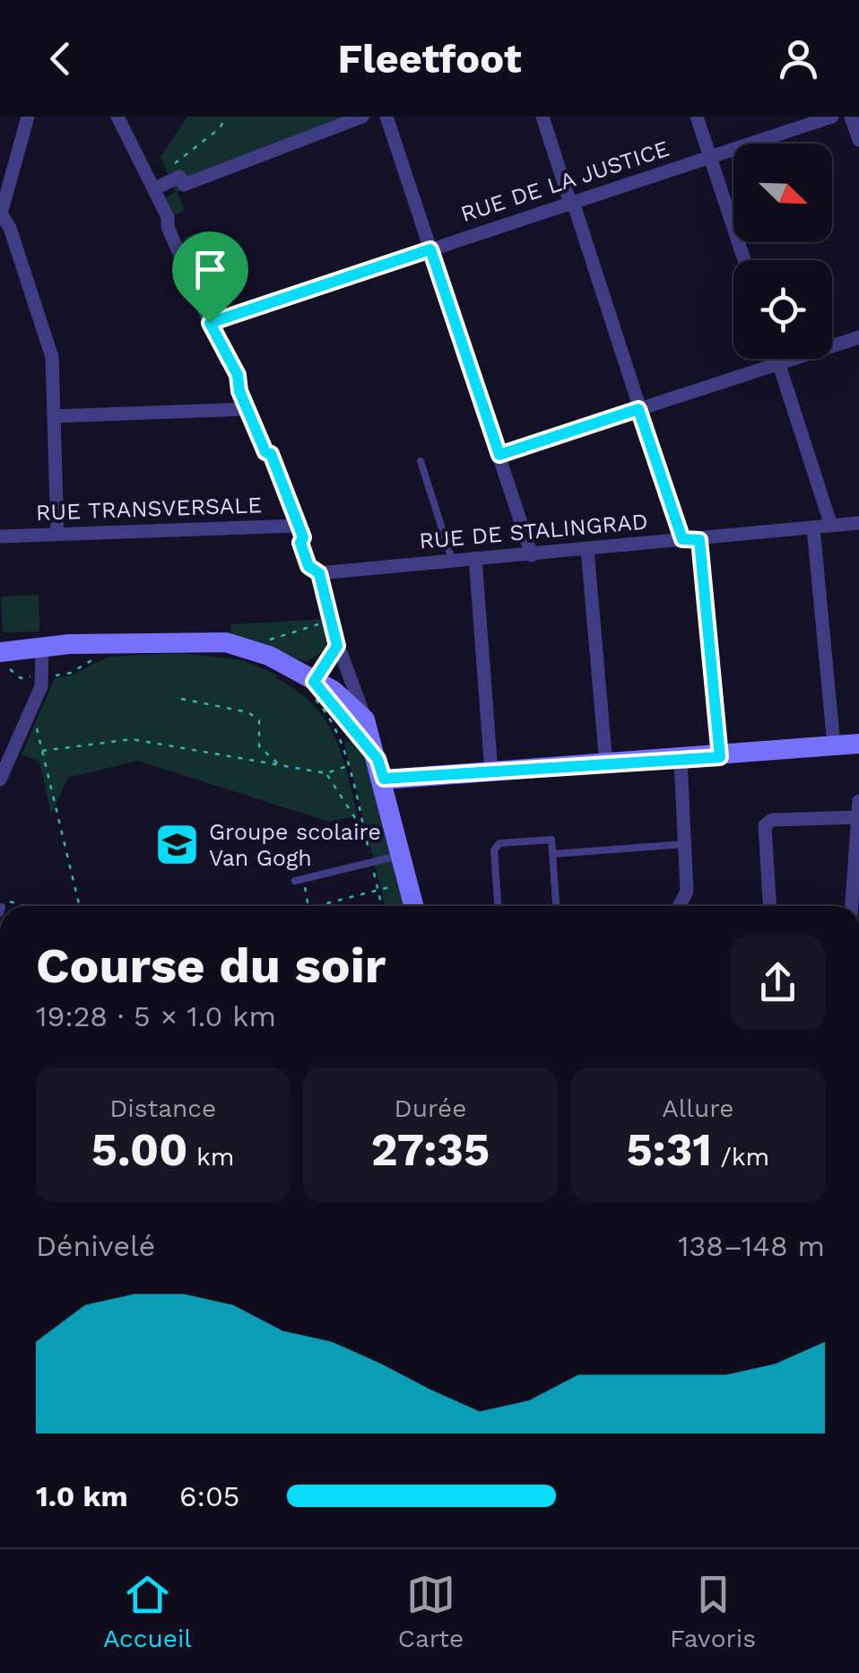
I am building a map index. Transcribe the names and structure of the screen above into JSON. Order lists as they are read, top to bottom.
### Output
{
  "streets": {
    "street": ["RUE DE LA JUSTICE", "RUE TRANSVERSALE", "RUE DE STALINGRAD"]
  },
  "places": {
    "school or university": ["Groupe scolaire Van Gogh"]
  },
  "north": "bottom right",
  "page": {
    "header": "Fleetfoot",
    "heading": ["Course du soir", "19:28 · 5 × 1.0 km"],
    "stats": [
      ["Distance", "5.00 km"],
      ["Durée", "27:35"],
      ["Allure", "5:31 /km"]
    ],
    "chart": ["Dénivelé", "138–148 m"],
    "list": [
      {
        "name": "1.0 km",
        "note": "6:05"
      }
    ],
    "tabs": ["Accueil", "Carte", "Favoris"]
  }
}
